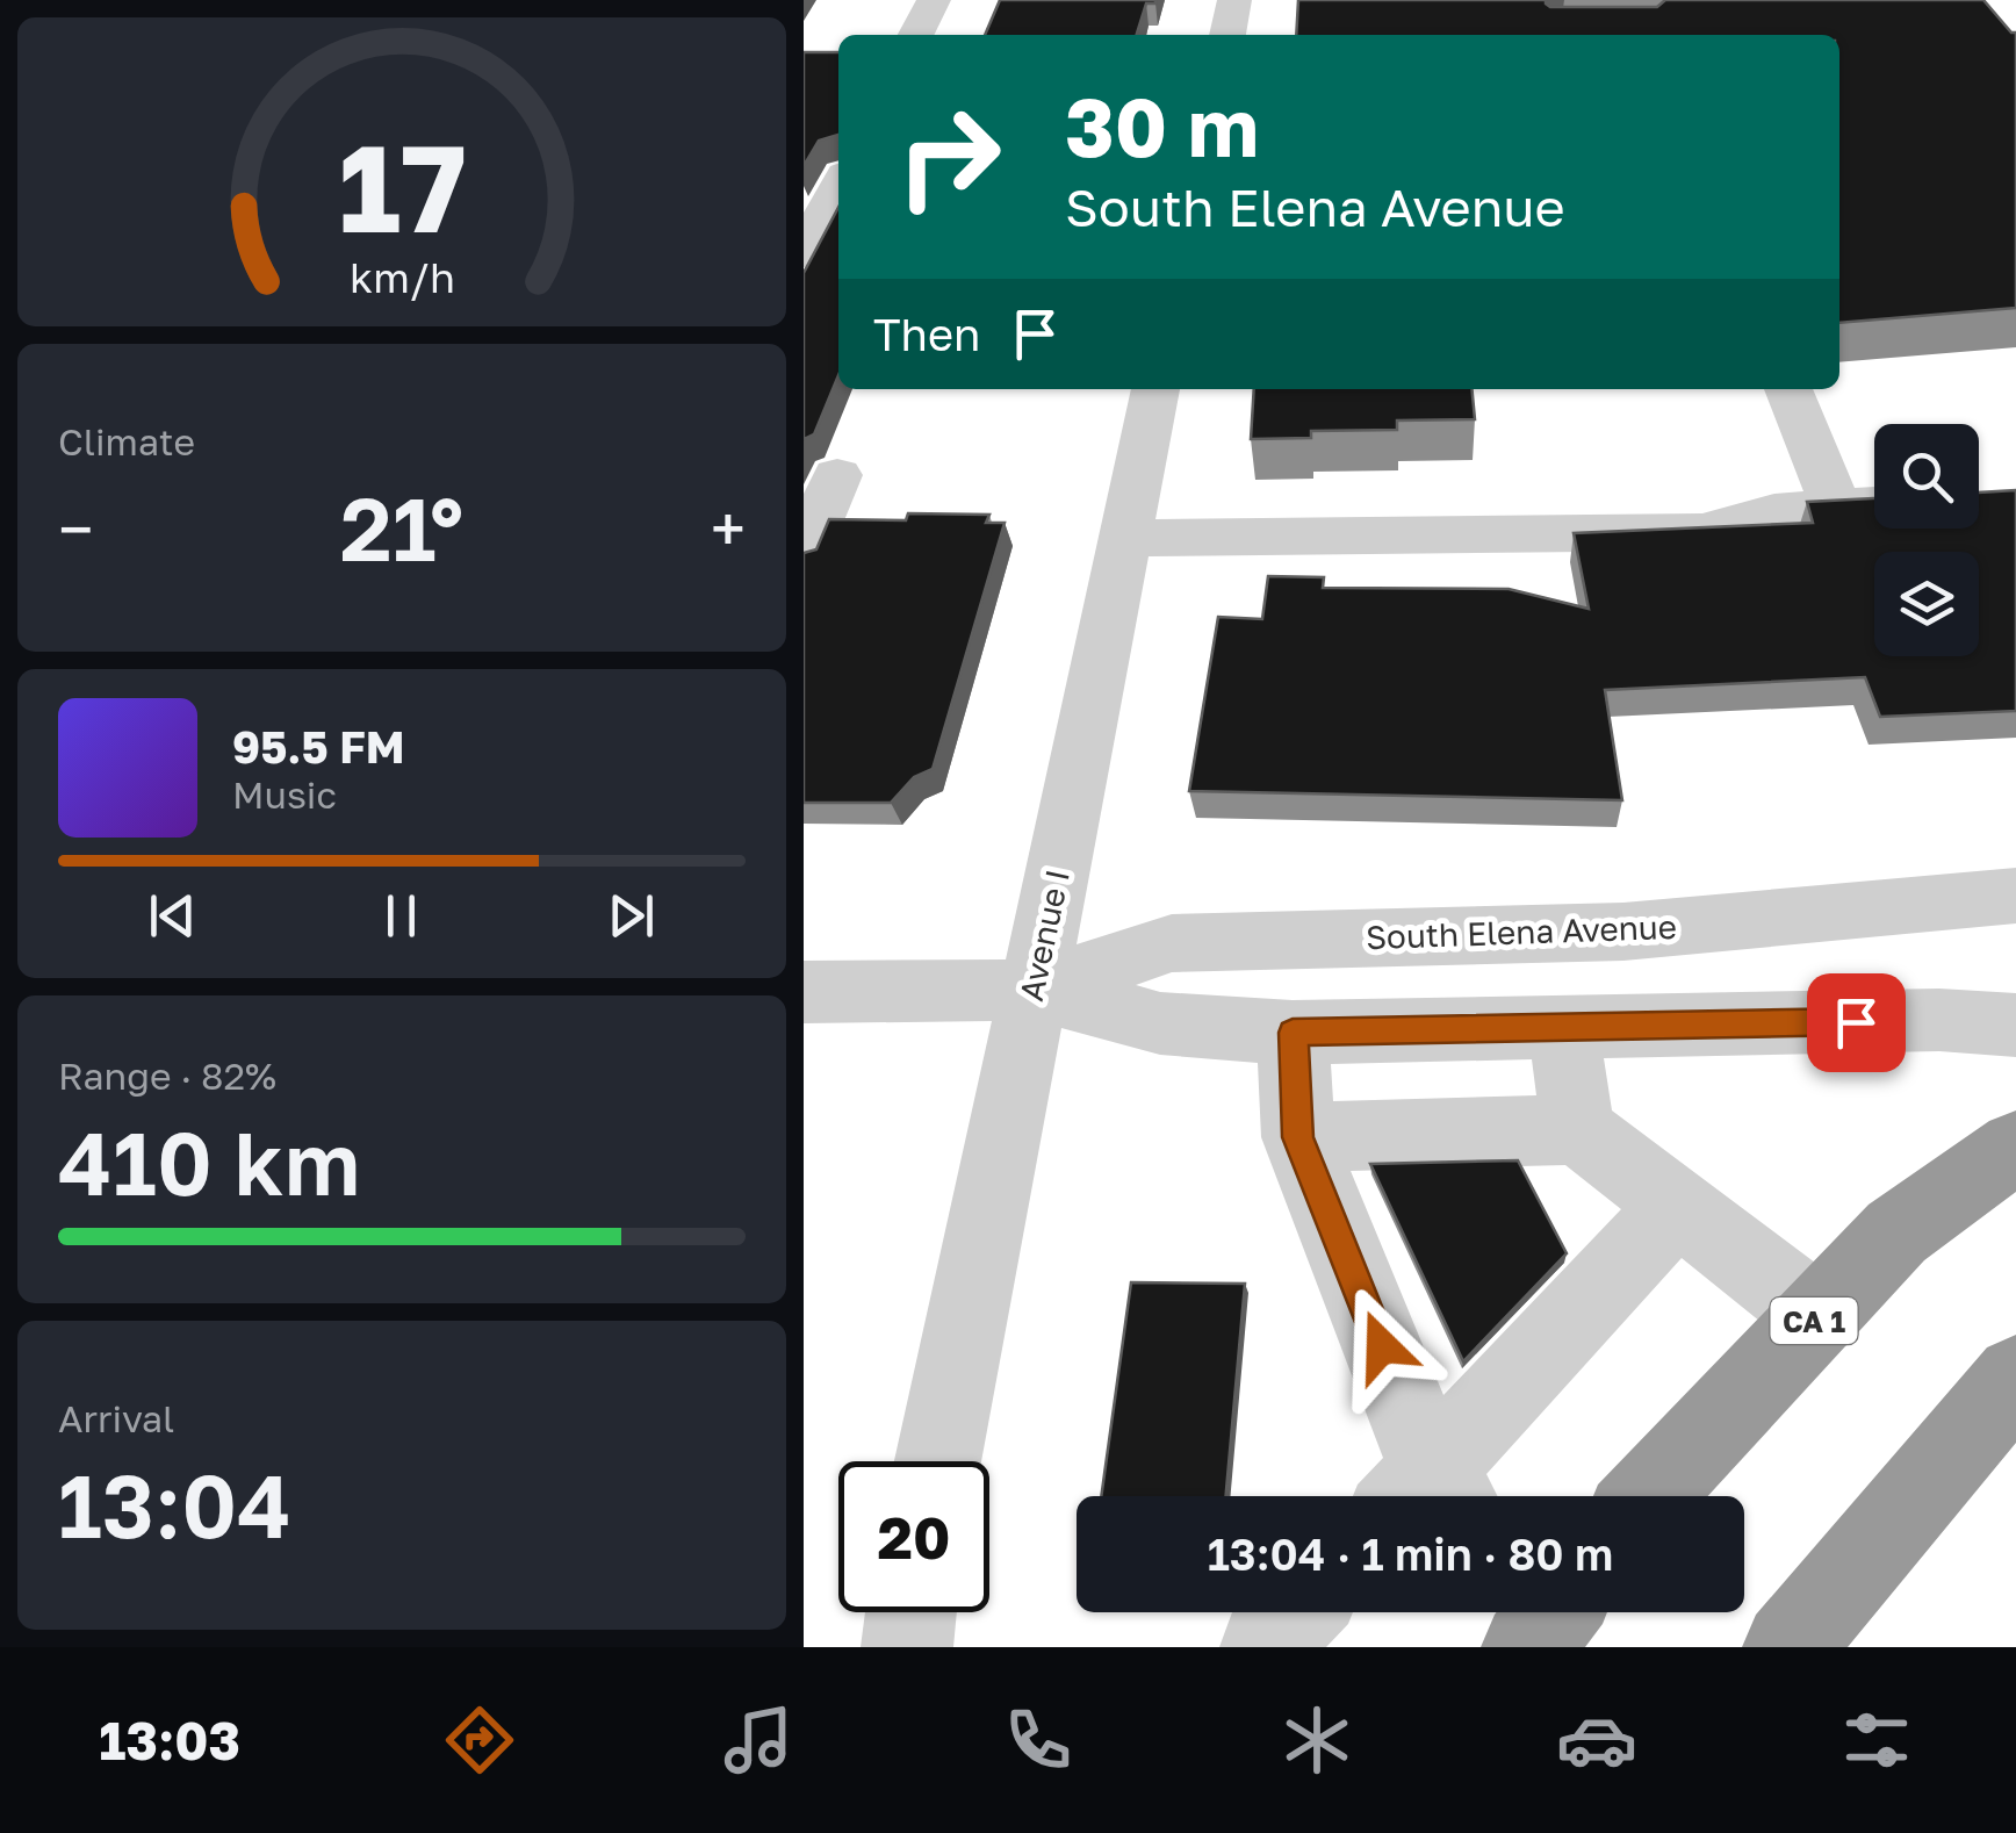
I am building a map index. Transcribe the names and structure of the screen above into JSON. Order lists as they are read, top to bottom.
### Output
{
  "streets": {
    "highway": ["CA 1"],
    "street": ["South Elena Avenue", "Avenue I"]
  },
  "crossings": [
    ["South Elena Avenue", "Avenue I"]
  ],
  "page": {
    "turn": ["30 m", "South Elena Avenue"],
    "then": "Then",
    "tile": [
      "Climate",
      ["Range · 82%", "410 km"],
      ["Arrival", "13:04"]
    ],
    "heat": ["−", "21°", "+"],
    "song": ["95.5 FM", "Music"],
    "limit": "20",
    "trip": "13:04 · 1 min · 80 m",
    "tabs": "13:03",
    "gauge": ["17", "km/h"]
  }
}
